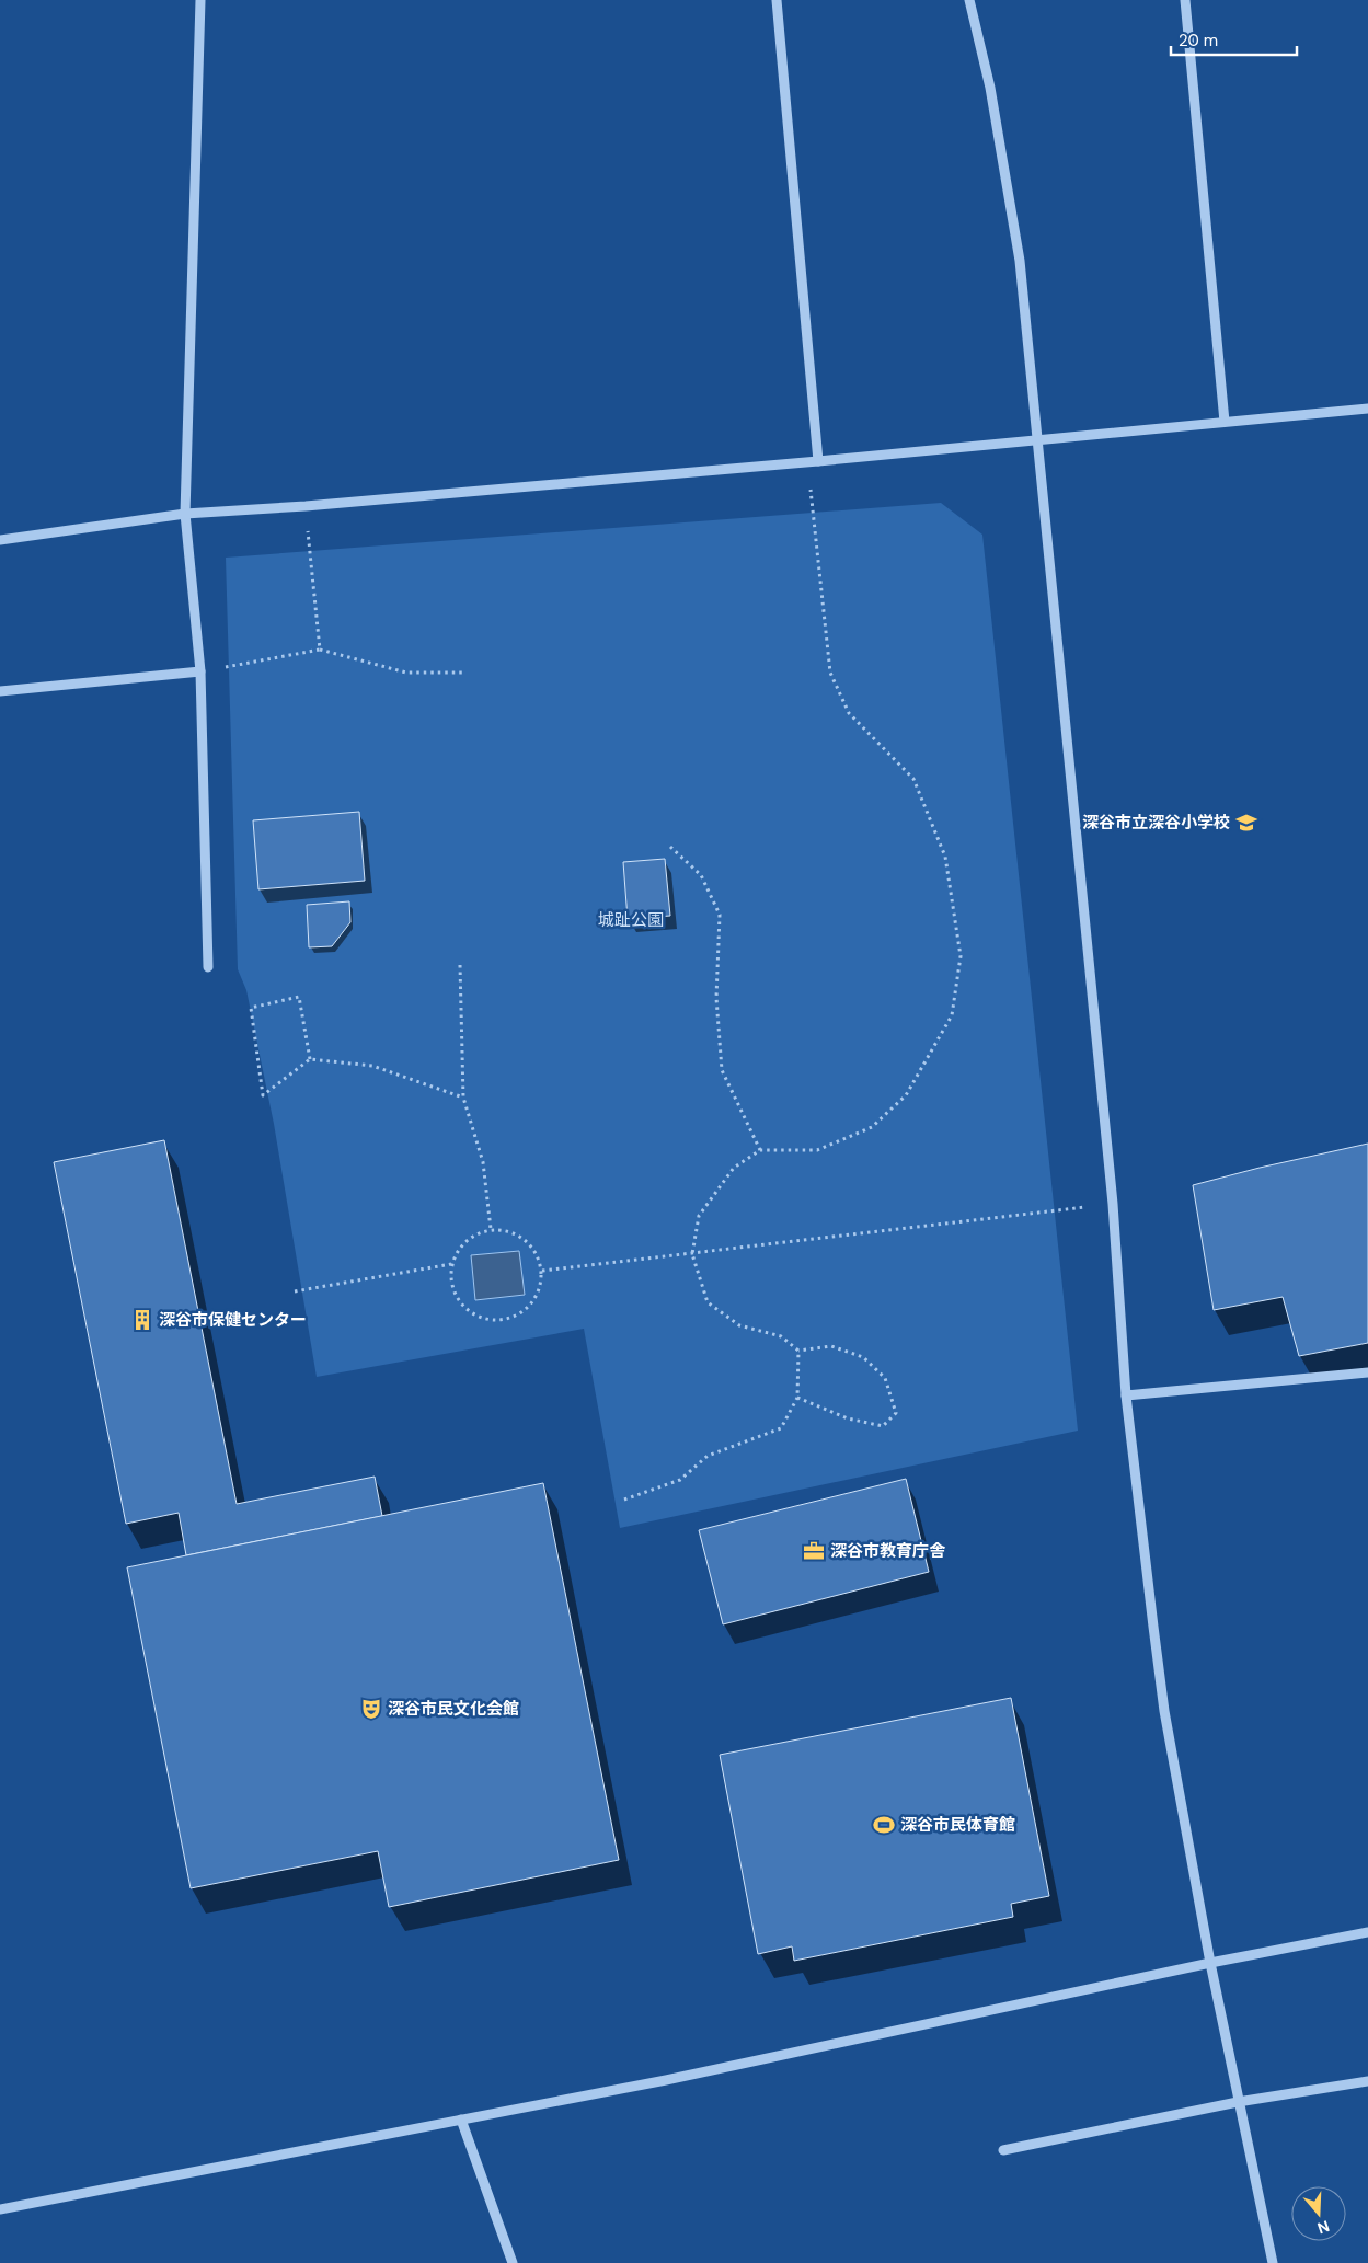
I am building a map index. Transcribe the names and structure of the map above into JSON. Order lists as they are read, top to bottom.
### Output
{
  "parks": ["城趾公園"],
  "places": {
    "school or university": ["深谷市立深谷小学校"],
    "building": ["深谷市保健センター"],
    "office": ["深谷市教育庁舎"],
    "theatre": ["深谷市民文化会館"],
    "sports": ["深谷市民体育館"]
  },
  "scale_bar": "20 m",
  "north": "bottom"
}
